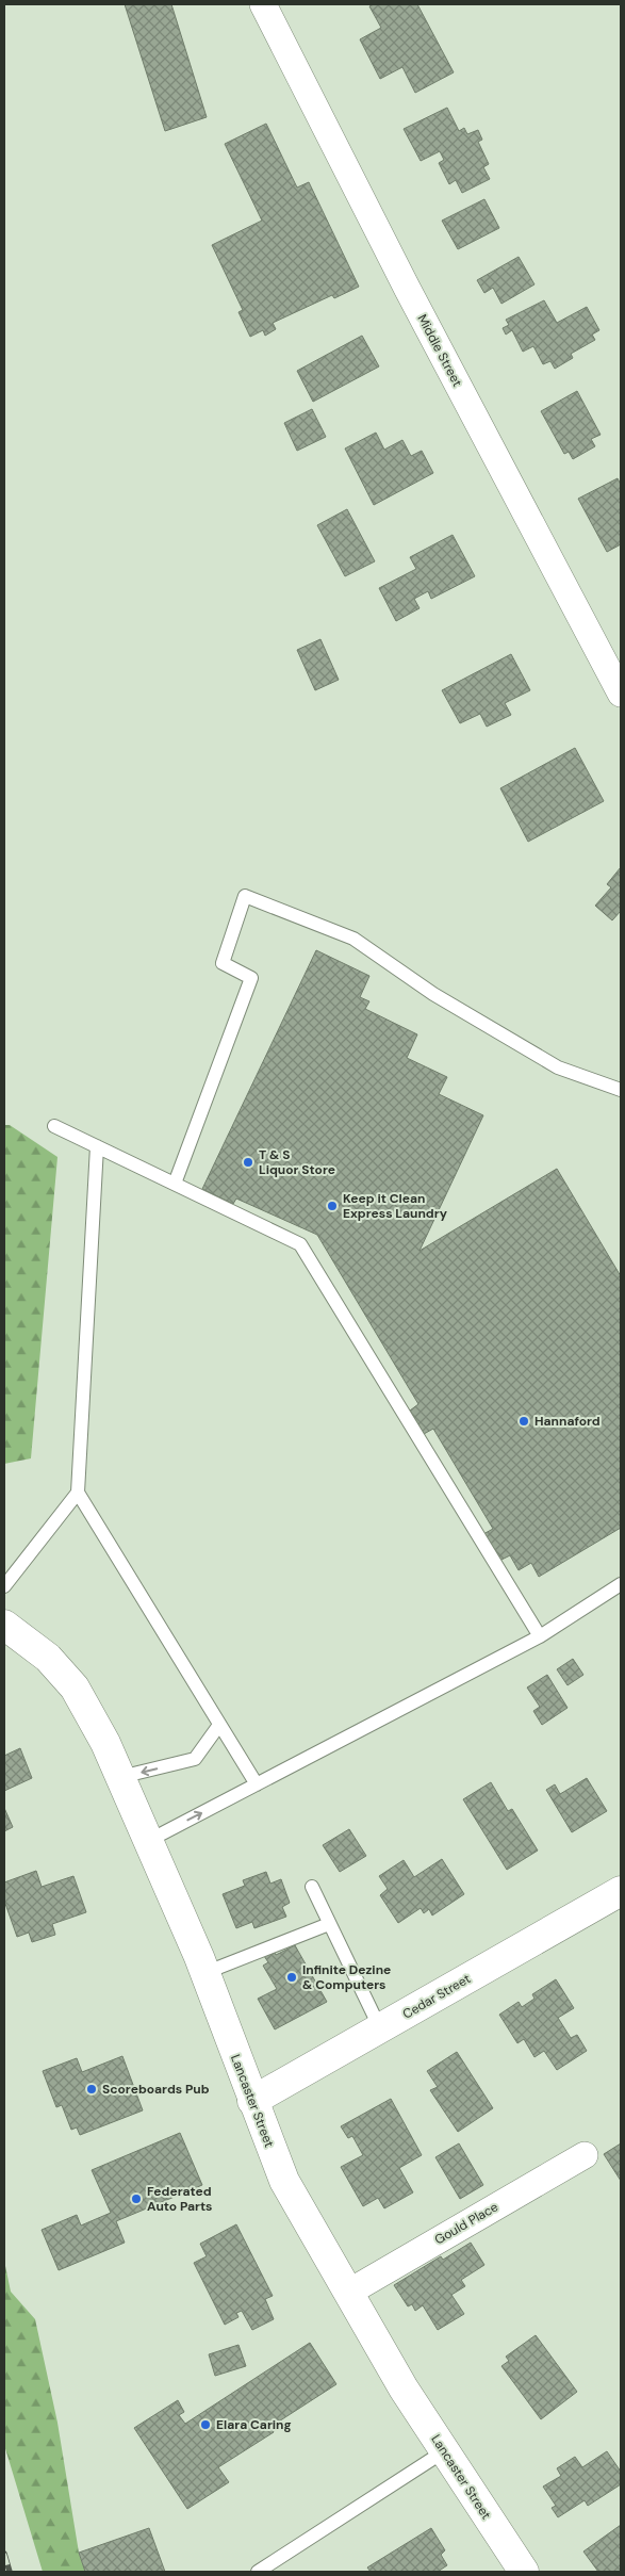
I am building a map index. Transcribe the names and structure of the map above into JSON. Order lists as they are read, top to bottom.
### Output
{
  "streets": {
    "main road": ["Cedar Street", "Lancaster Street"],
    "street": ["Middle Street", "Gould Place"]
  },
  "crossings": [
    ["Cedar Street", "Lancaster Street"],
    ["Lancaster Street", "Gould Place"]
  ],
  "places": [
    "T & S Liquor Store",
    "Keep it Clean Express Laundry",
    "Hannaford",
    "Infinite Dezine & Computers",
    "Scoreboards Pub",
    "Federated Auto Parts",
    "Elara Caring"
  ]
}
